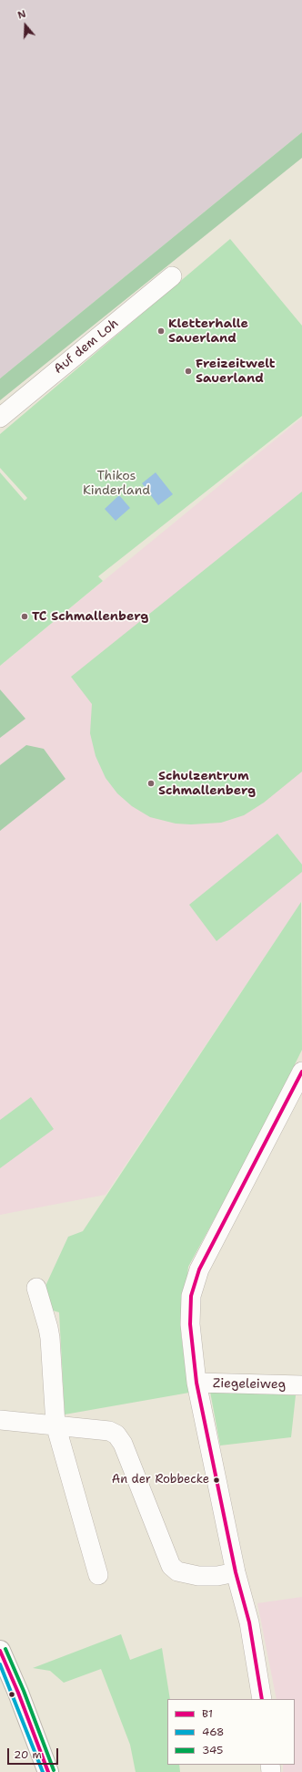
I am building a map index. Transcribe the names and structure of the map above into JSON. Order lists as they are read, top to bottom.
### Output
{
  "streets": {
    "street": ["Auf dem Loh", "Ziegeleiweg"]
  },
  "parks": ["Thikos Kinderland"],
  "places": [
    "Kletterhalle Sauerland",
    "Freizeitwelt Sauerland",
    "TC Schmallenberg",
    "Schulzentrum Schmallenberg",
    "An der Robbecke"
  ],
  "lines": ["transit line B1", "transit line 345", "transit line 468"],
  "legend": ["B1", "468", "345"],
  "scale_bar": "20 m",
  "north": "top"
}
